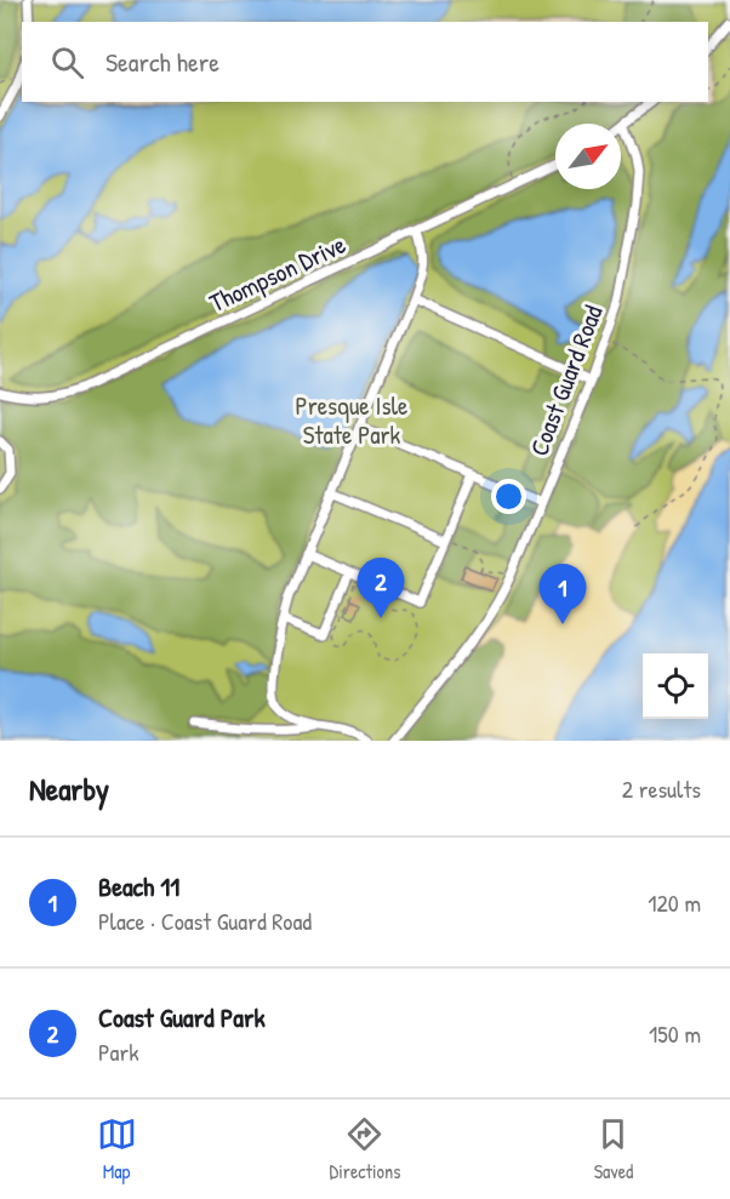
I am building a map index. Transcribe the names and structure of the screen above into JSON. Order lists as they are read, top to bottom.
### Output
{
  "streets": {
    "street": ["Thompson Drive", "Coast Guard Road"]
  },
  "parks": ["Presque Isle State Park"],
  "north": "top right",
  "page": {
    "search": "Search here",
    "pins": ["2", "1"],
    "heading": ["Nearby", "2 results"],
    "list": [
      {
        "mark": "1",
        "name": "Beach 11",
        "note": "Place · Coast Guard Road",
        "value": "120 m"
      },
      {
        "mark": "2",
        "name": "Coast Guard Park",
        "note": "Park",
        "value": "150 m"
      }
    ],
    "nav": ["Map", "Directions", "Saved"]
  }
}
